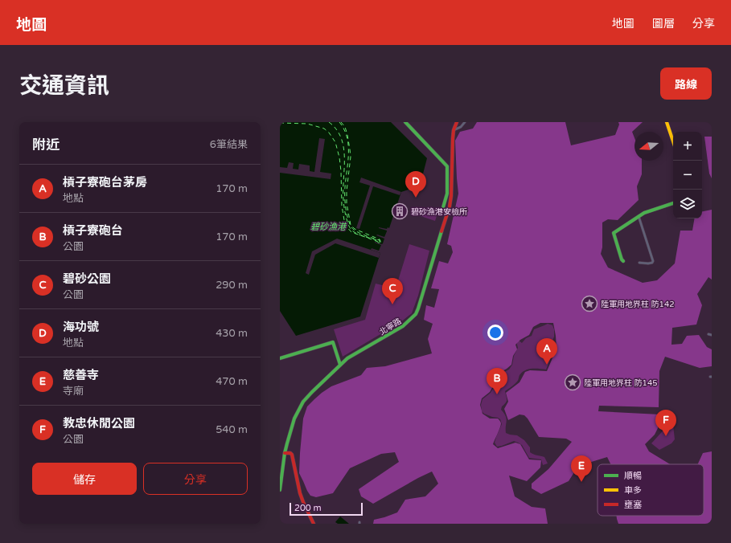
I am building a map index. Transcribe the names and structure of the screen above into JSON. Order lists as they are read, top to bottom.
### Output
{
  "streets": {
    "main road": ["北寧路"]
  },
  "water": ["碧砂漁港"],
  "places": {
    "building": ["碧砂漁港安檢所"],
    "place": ["陸軍用地界柱 防142", "陸軍用地界柱 防145"]
  },
  "legend": ["順暢", "車多", "壅塞"],
  "scale_bar": "200 m",
  "north": "left",
  "page": {
    "header": "地圖",
    "nav": ["地圖", "圖層", "分享"],
    "title": "交通資訊",
    "buttons": [
      "路線",
      ["儲存", "分享"]
    ],
    "heading": ["附近", "6筆結果"],
    "map_buttons": ["+", "−"],
    "list": [
      {
        "mark": "A",
        "name": "槓子寮砲台茅房",
        "note": "地點",
        "value": "170 m"
      },
      {
        "mark": "B",
        "name": "槓子寮砲台",
        "note": "公園",
        "value": "170 m"
      },
      {
        "mark": "C",
        "name": "碧砂公園",
        "note": "公園",
        "value": "290 m"
      },
      {
        "mark": "D",
        "name": "海功號",
        "note": "地點",
        "value": "430 m"
      },
      {
        "mark": "E",
        "name": "慈善寺",
        "note": "寺廟",
        "value": "470 m"
      },
      {
        "mark": "F",
        "name": "教忠休閒公園",
        "note": "公園",
        "value": "540 m"
      }
    ],
    "pins": [
      "D",
      "C",
      "A",
      "B",
      "F",
      "E"
    ],
    "scale": "200 m"
  }
}
